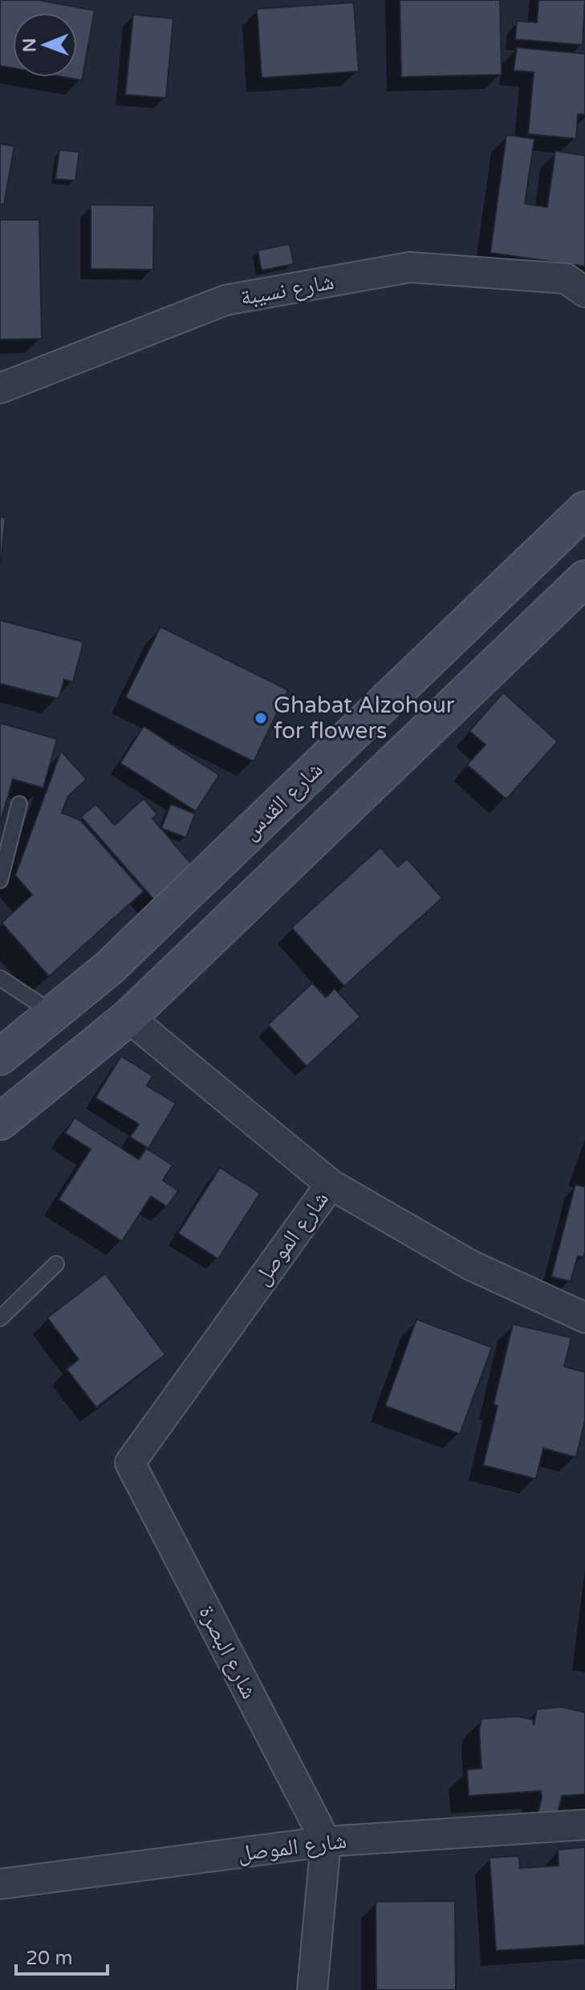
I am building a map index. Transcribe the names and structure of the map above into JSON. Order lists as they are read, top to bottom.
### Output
{
  "streets": {
    "main road": ["شارع القدس"],
    "street": ["شارع نسيبة", "شارع الموصل", "شارع البصرة"]
  },
  "crossings": [
    ["شارع الموصل", "شارع البصرة"]
  ],
  "places": ["Ghabat Alzohour for flowers"],
  "scale_bar": "20 m",
  "north": "left"
}
